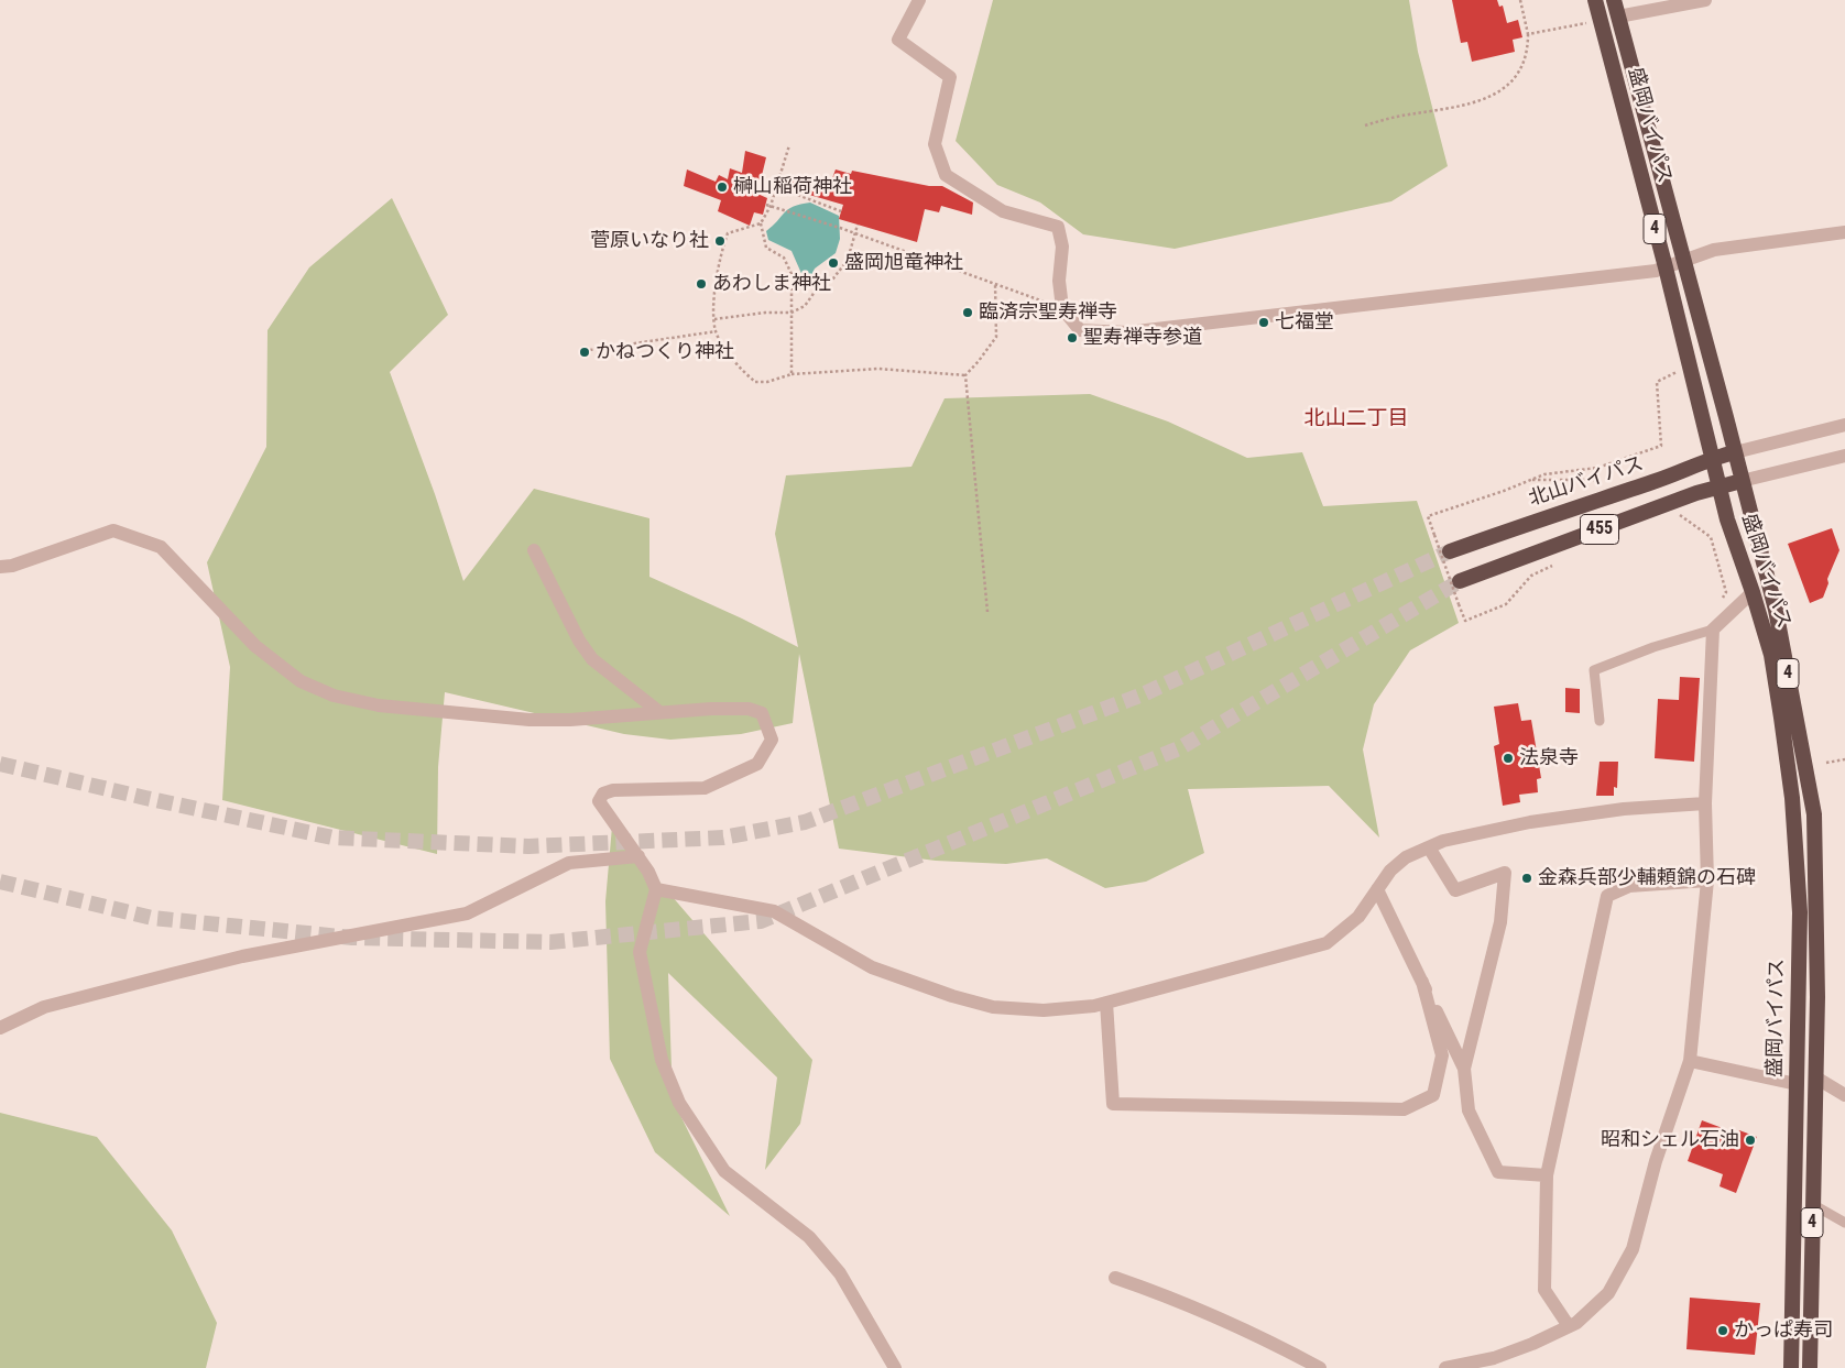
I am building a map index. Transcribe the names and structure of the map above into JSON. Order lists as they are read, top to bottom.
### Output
{
  "streets": {
    "highway": [
      "盛岡バイパス",
      "4",
      "北山バイパス",
      "455"
    ]
  },
  "crossings": [
    ["盛岡バイパス", "北山バイパス"],
    ["盛岡バイパス", "455"]
  ],
  "districts": ["北山二丁目"],
  "places": [
    "榊山稲荷神社",
    "菅原いなり社",
    "盛岡旭竜神社",
    "あわしま神社",
    "臨済宗聖寿禅寺",
    "七福堂",
    "聖寿禅寺参道",
    "かねつくり神社",
    "法泉寺",
    "金森兵部少輔頼錦の石碑",
    "昭和シェル石油",
    "かっぱ寿司"
  ]
}
